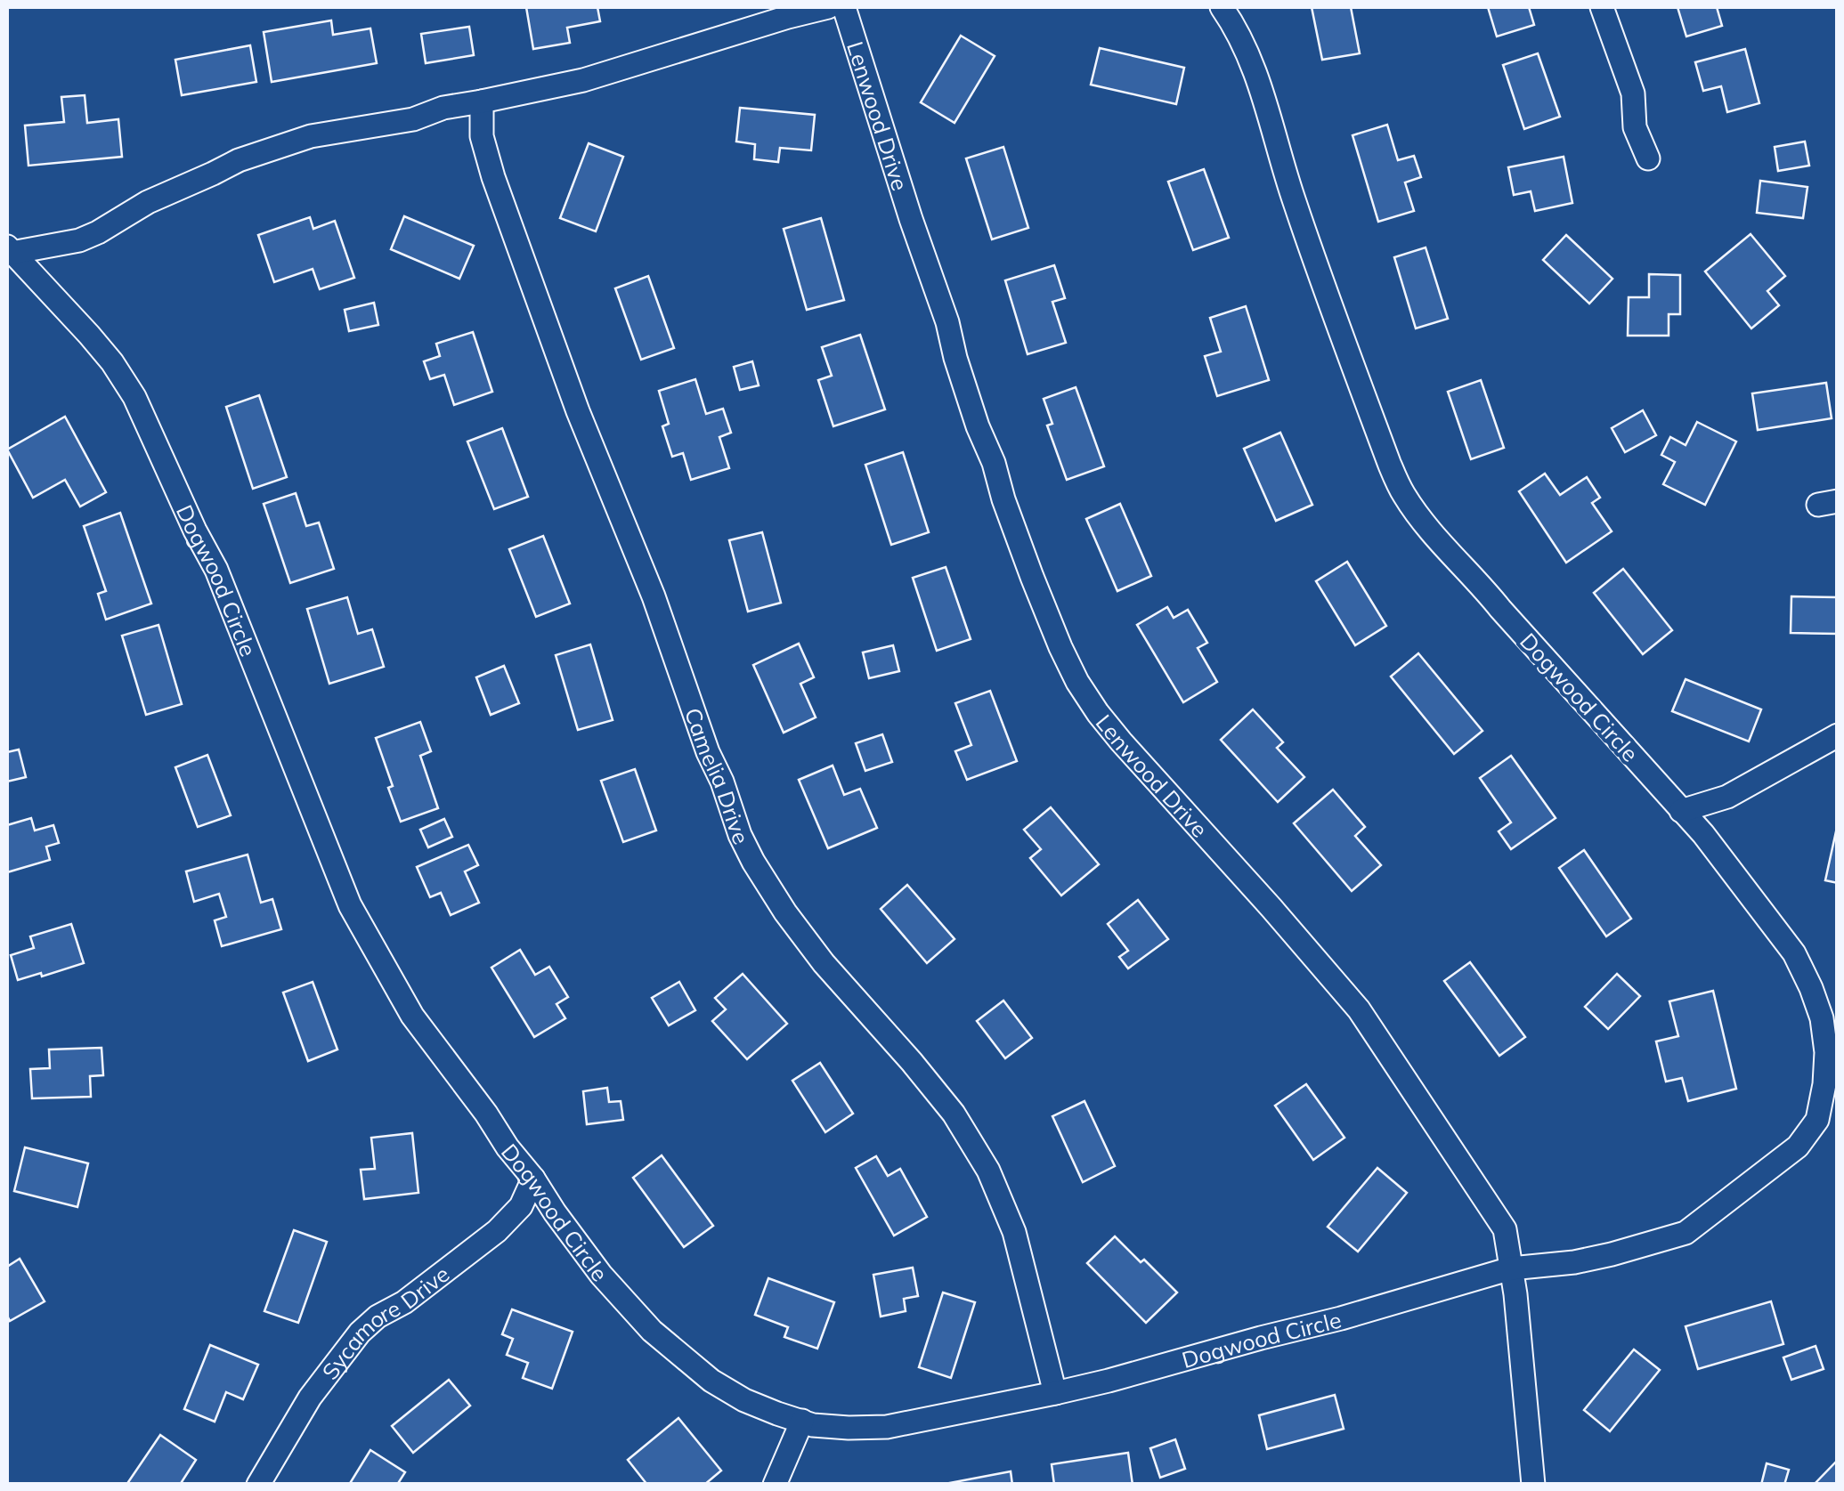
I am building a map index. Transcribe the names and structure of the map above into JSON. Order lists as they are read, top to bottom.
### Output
{
  "streets": {
    "street": [
      "Lenwood Drive",
      "Dogwood Circle",
      "Camelia Drive",
      "Sycamore Drive"
    ]
  },
  "crossings": [
    ["Lenwood Drive", "Dogwood Circle"],
    ["Dogwood Circle", "Camelia Drive"],
    ["Dogwood Circle", "Sycamore Drive"]
  ]
}
